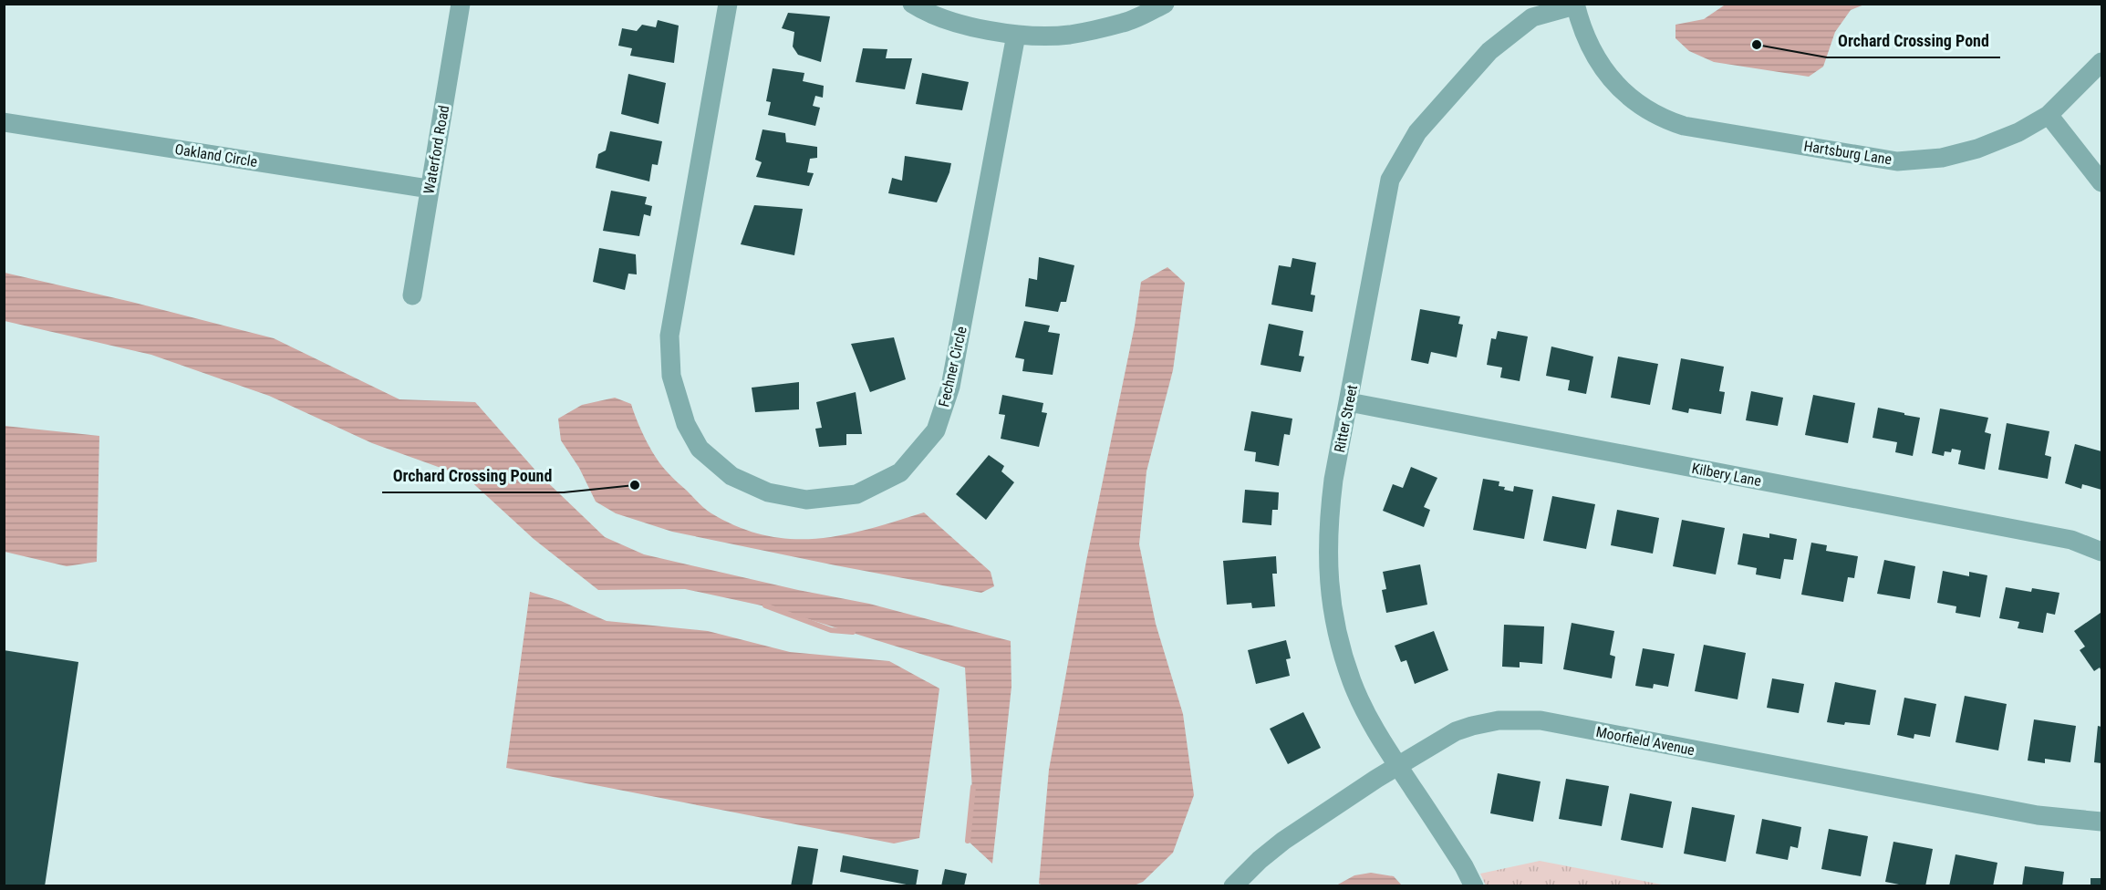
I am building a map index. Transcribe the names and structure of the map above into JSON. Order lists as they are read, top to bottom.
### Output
{
  "streets": {
    "street": [
      "Waterford Road",
      "Hartsburg Lane",
      "Oakland Circle",
      "Fechner Circle",
      "Ritter Street",
      "Kilbery Lane",
      "Moorfield Avenue"
    ]
  },
  "crossings": [
    ["Waterford Road", "Oakland Circle"],
    ["Hartsburg Lane", "Ritter Street"],
    ["Ritter Street", "Kilbery Lane"],
    ["Ritter Street", "Moorfield Avenue"]
  ],
  "places": ["Orchard Crossing Pond", "Orchard Crossing Pound"]
}
